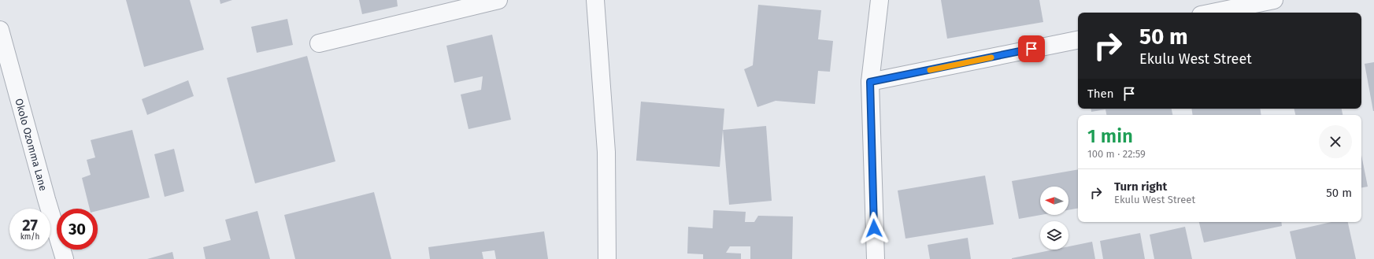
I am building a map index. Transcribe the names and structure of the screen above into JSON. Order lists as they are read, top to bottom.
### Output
{
  "streets": {
    "street": ["Okolo Ozomma Lane"]
  },
  "north": "left",
  "page": {
    "turn": ["50 m", "Ekulu West Street"],
    "then": "Then",
    "heading": ["1 min", "100 m · 22:59"],
    "list": [
      {
        "name": "Turn right",
        "note": "Ekulu West Street",
        "value": "50 m"
      }
    ],
    "speed": "27 km/h",
    "limit": "30"
  }
}
